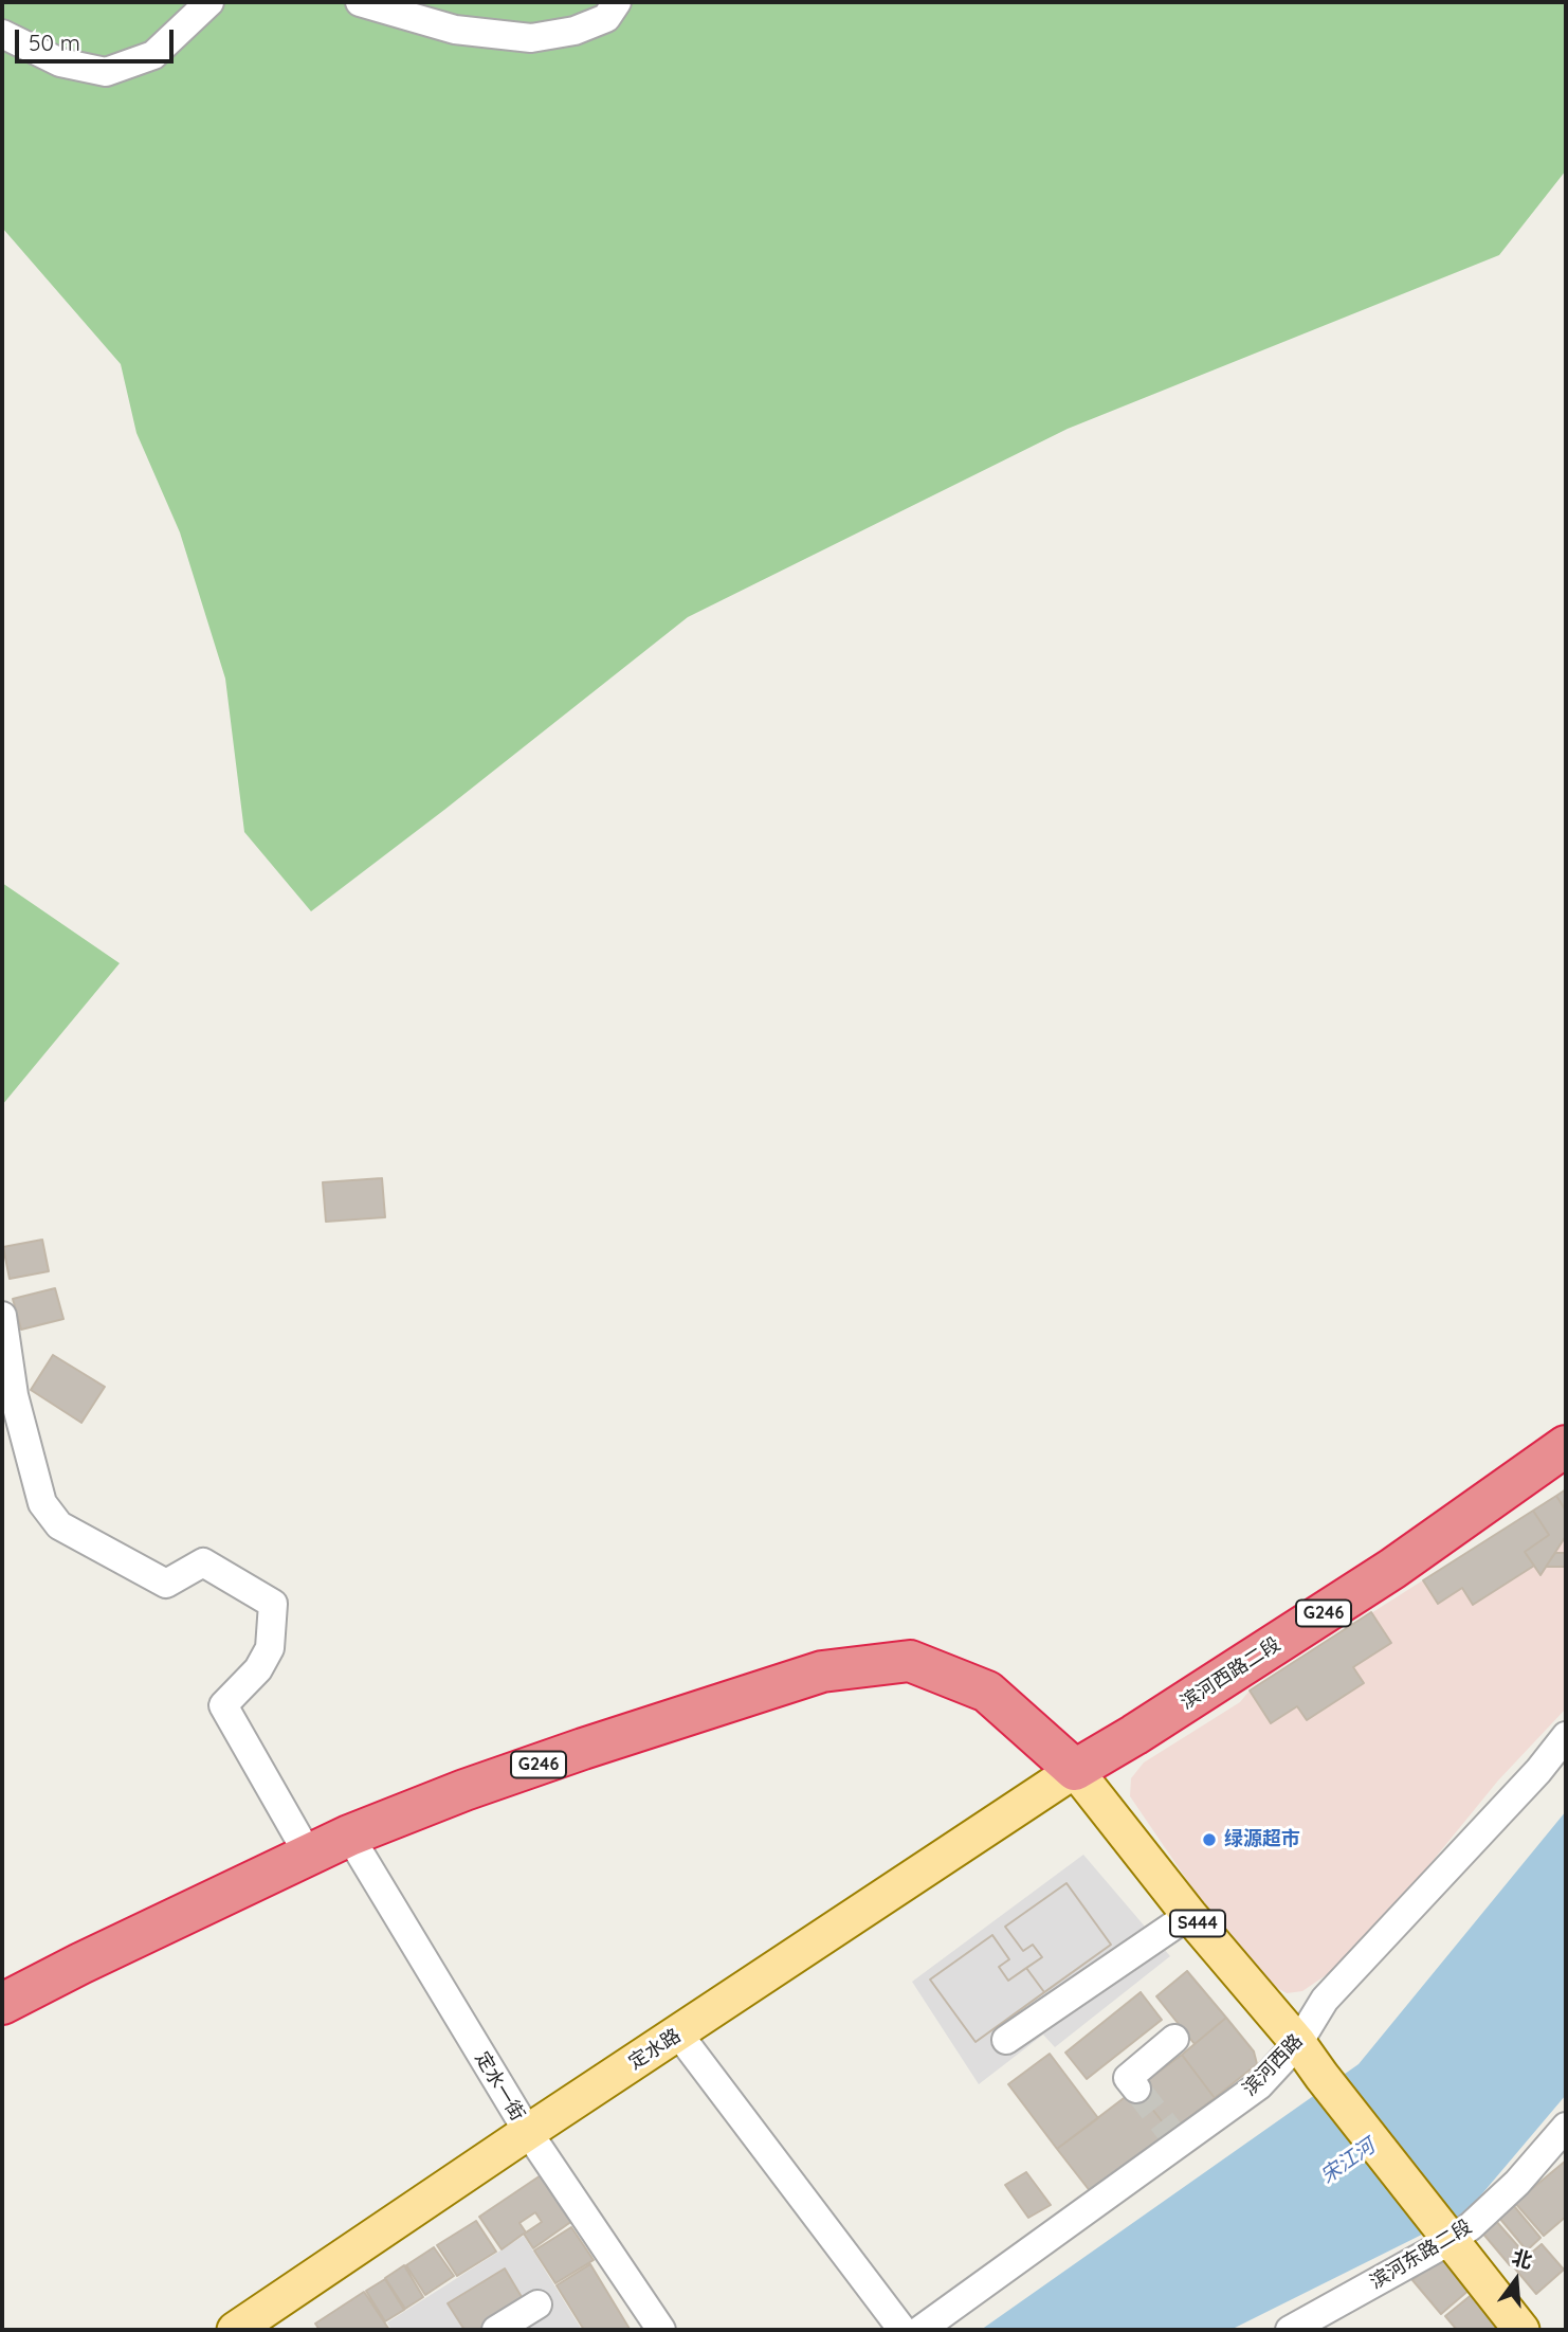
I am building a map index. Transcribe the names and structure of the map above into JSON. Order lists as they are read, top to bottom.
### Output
{
  "streets": {
    "highway": ["G246", "滨河西路二段"],
    "main road": ["S444", "定水路"],
    "street": ["滨河西路", "定水一街", "滨河东路二段"]
  },
  "crossings": [
    ["G246", "滨河西路二段"],
    ["G246", "S444"],
    ["G246", "定水路"],
    ["G246", "定水一街"],
    ["滨河西路二段", "S444"],
    ["滨河西路二段", "定水路"],
    ["S444", "定水路"],
    ["S444", "滨河西路"],
    ["S444", "滨河东路二段"],
    ["定水路", "定水一街"]
  ],
  "water": ["宋江河"],
  "places": ["绿源超市"],
  "scale_bar": "50 m",
  "north": "top"
}
